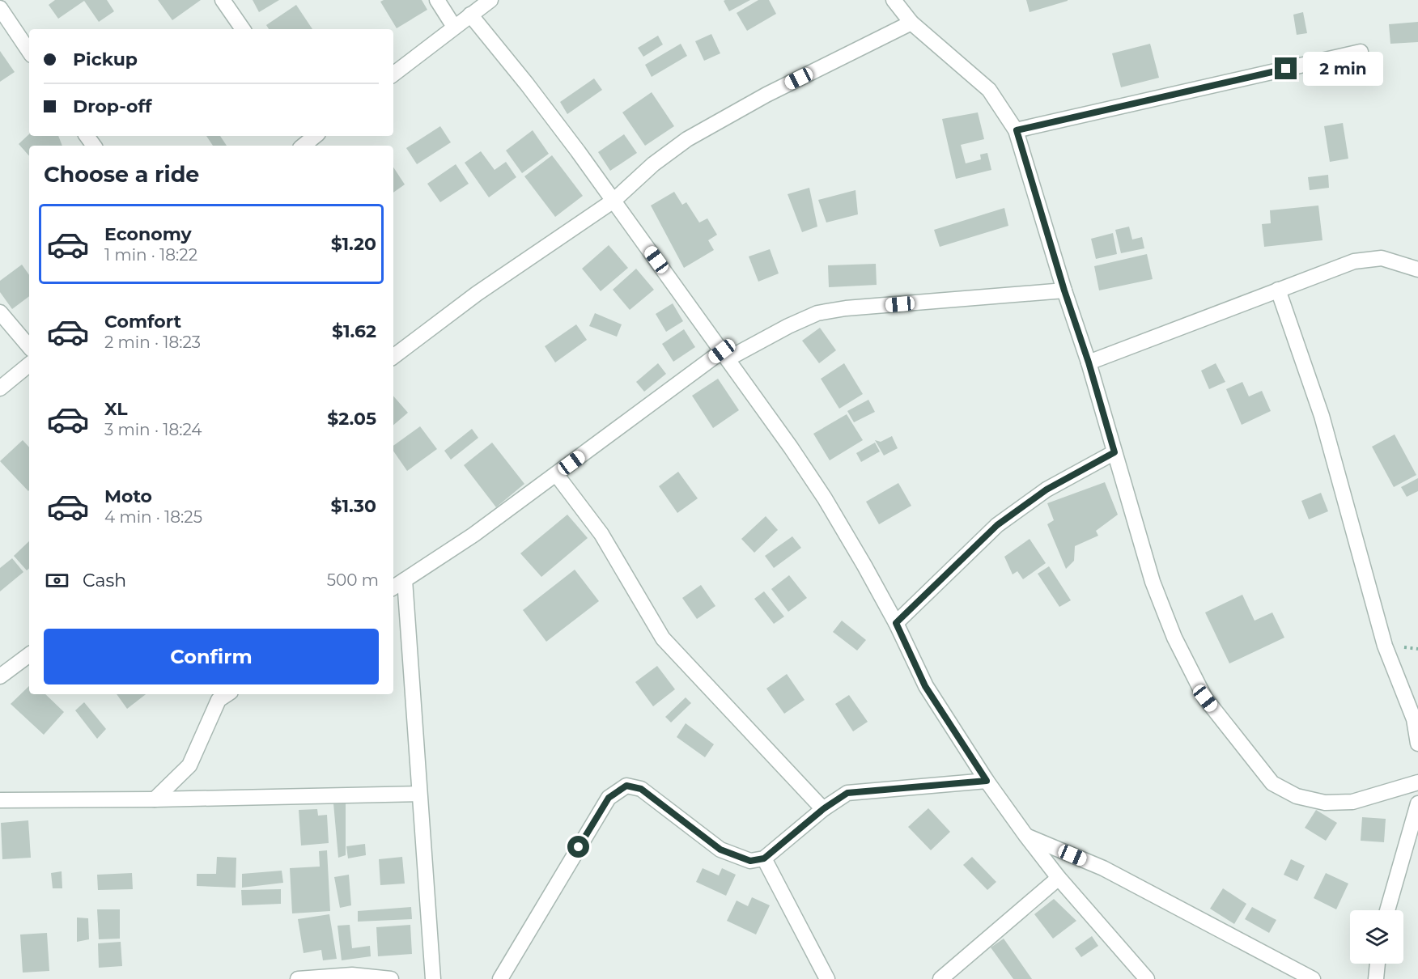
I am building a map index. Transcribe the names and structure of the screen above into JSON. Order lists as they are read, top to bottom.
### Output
{
  "page": {
    "banner": ["Pickup", "Drop-off"],
    "bubble": "2 min",
    "heading": "Choose a ride",
    "list": [
      {
        "name": "Economy",
        "note": "1 min · 18:22",
        "value": "$1.20"
      },
      {
        "name": "Comfort",
        "note": "2 min · 18:23",
        "value": "$1.62"
      },
      {
        "name": "XL",
        "note": "3 min · 18:24",
        "value": "$2.05"
      },
      {
        "name": "Moto",
        "note": "4 min · 18:25",
        "value": "$1.30"
      }
    ],
    "pay": ["Cash", "500 m"],
    "buttons": "Confirm"
  }
}
